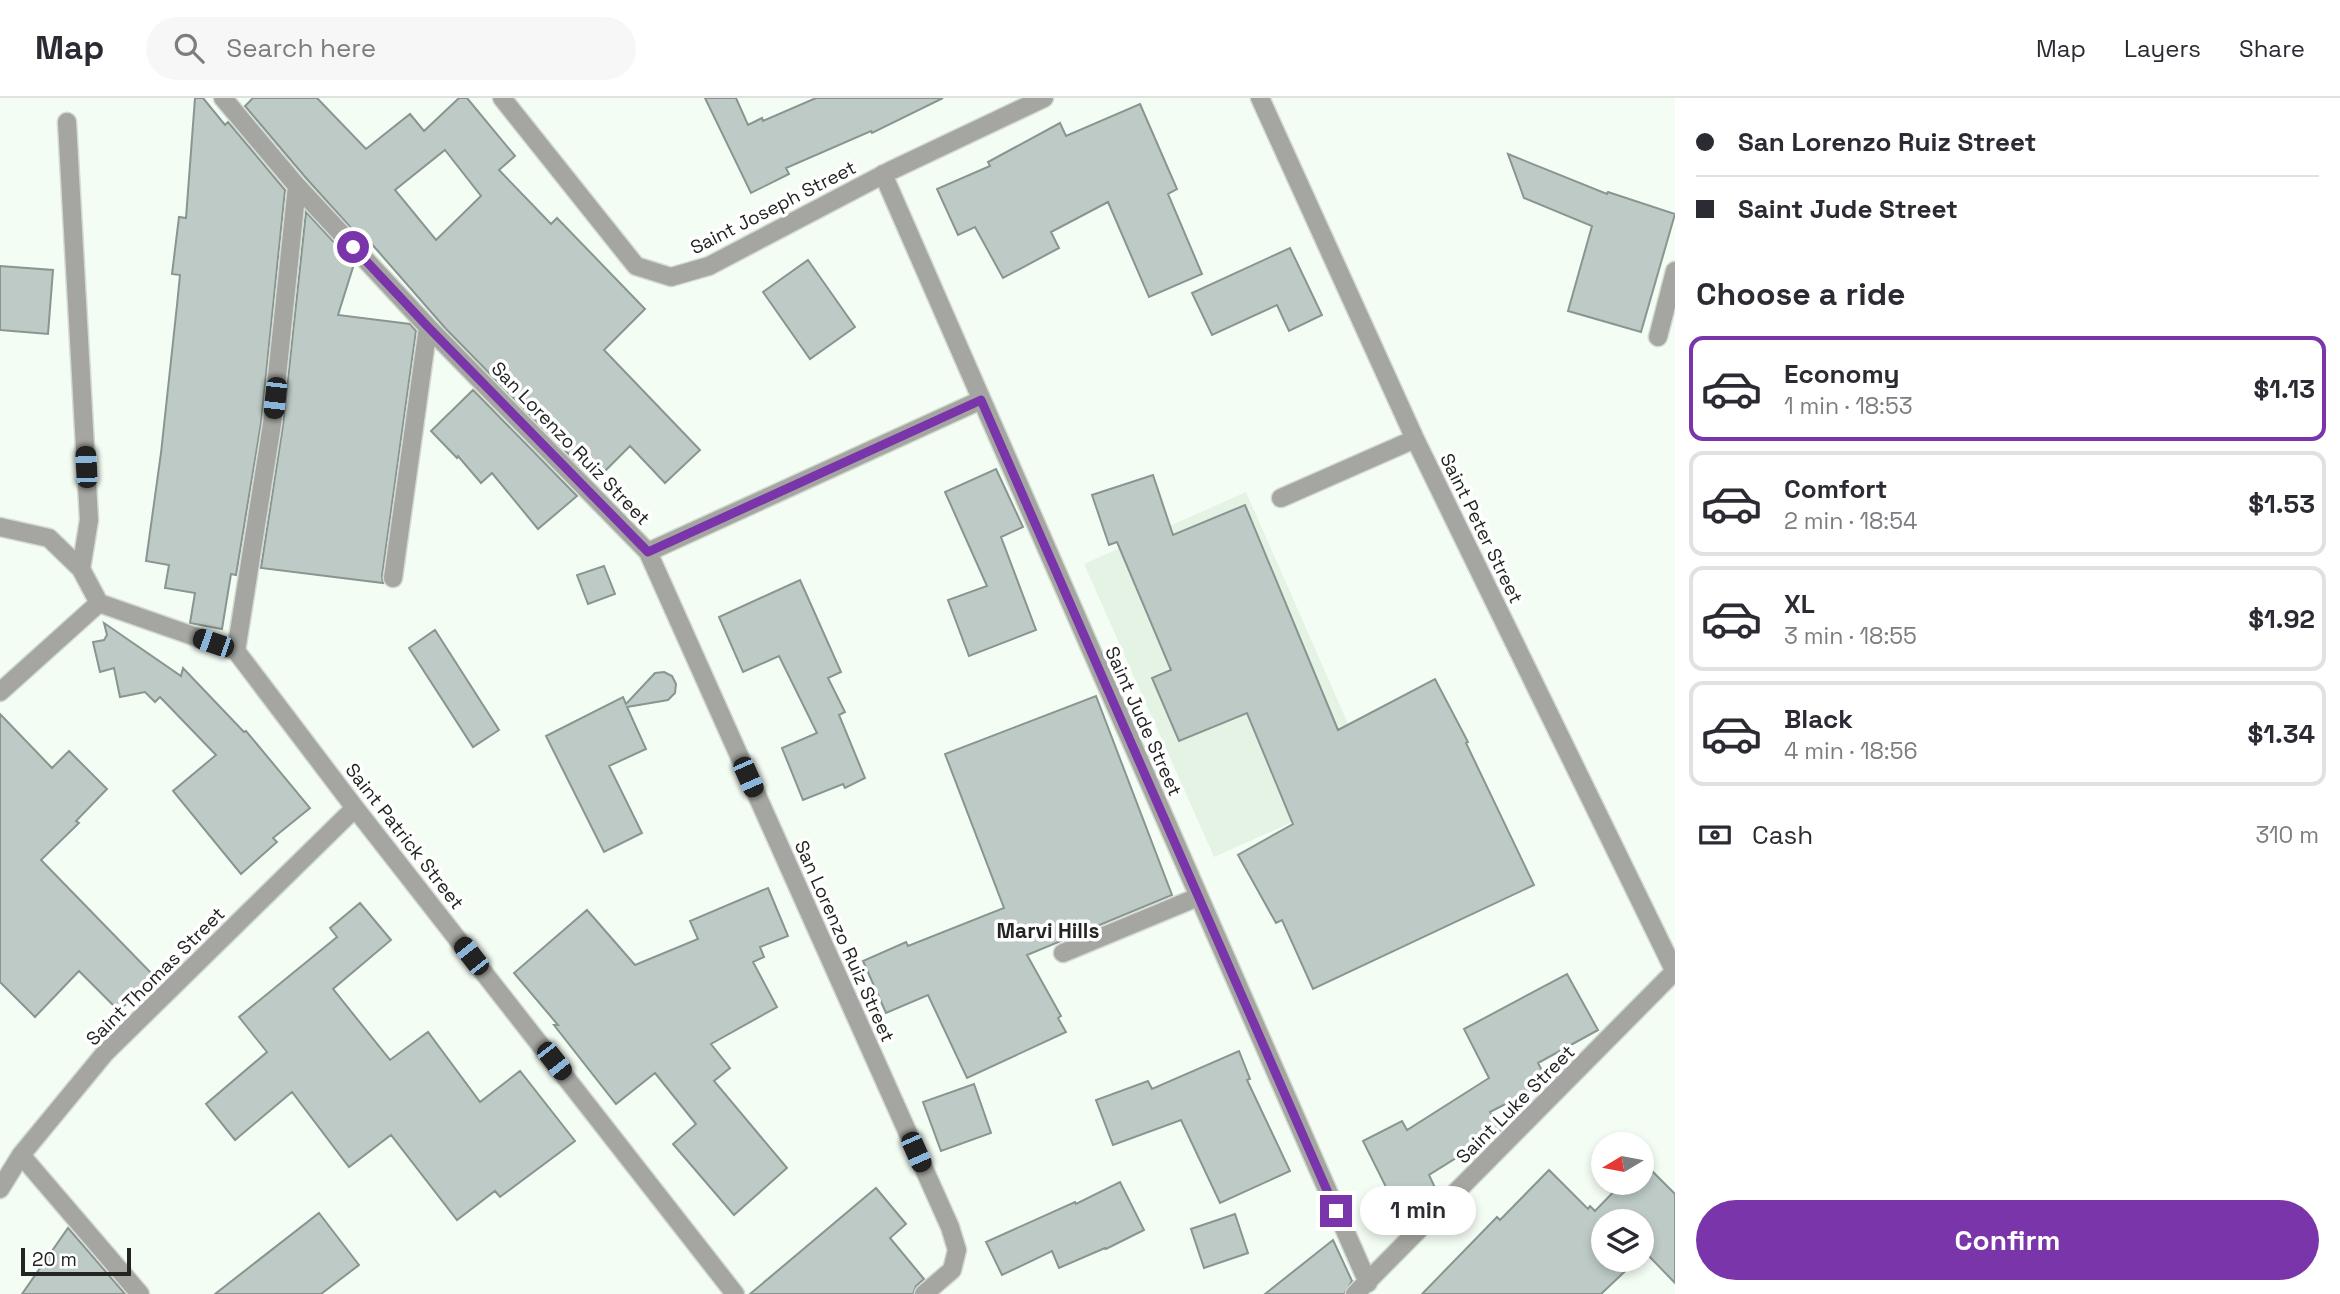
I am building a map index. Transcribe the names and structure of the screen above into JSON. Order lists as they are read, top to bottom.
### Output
{
  "streets": {
    "street": [
      "Saint Joseph Street",
      "San Lorenzo Ruiz Street",
      "Saint Peter Street",
      "Saint Jude Street",
      "Saint Patrick Street",
      "Saint Thomas Street",
      "Saint Luke Street"
    ]
  },
  "crossings": [
    ["Saint Joseph Street", "Saint Jude Street"],
    ["Saint Peter Street", "Saint Luke Street"],
    ["Saint Jude Street", "Saint Luke Street"],
    ["Saint Patrick Street", "Saint Thomas Street"]
  ],
  "districts": ["Marvi Hills"],
  "scale_bar": "20 m",
  "north": "left",
  "page": {
    "header": "Map",
    "search": "Search here",
    "nav": ["Map", "Layers", "Share"],
    "banner": ["San Lorenzo Ruiz Street", "Saint Jude Street"],
    "heading": "Choose a ride",
    "list": [
      {
        "name": "Economy",
        "note": "1 min · 18:53",
        "value": "$1.13"
      },
      {
        "name": "Comfort",
        "note": "2 min · 18:54",
        "value": "$1.53"
      },
      {
        "name": "XL",
        "note": "3 min · 18:55",
        "value": "$1.92"
      },
      {
        "name": "Black",
        "note": "4 min · 18:56",
        "value": "$1.34"
      }
    ],
    "pay": ["Cash", "310 m"],
    "bubble": "1 min",
    "buttons": "Confirm",
    "scale": "20 m"
  }
}
